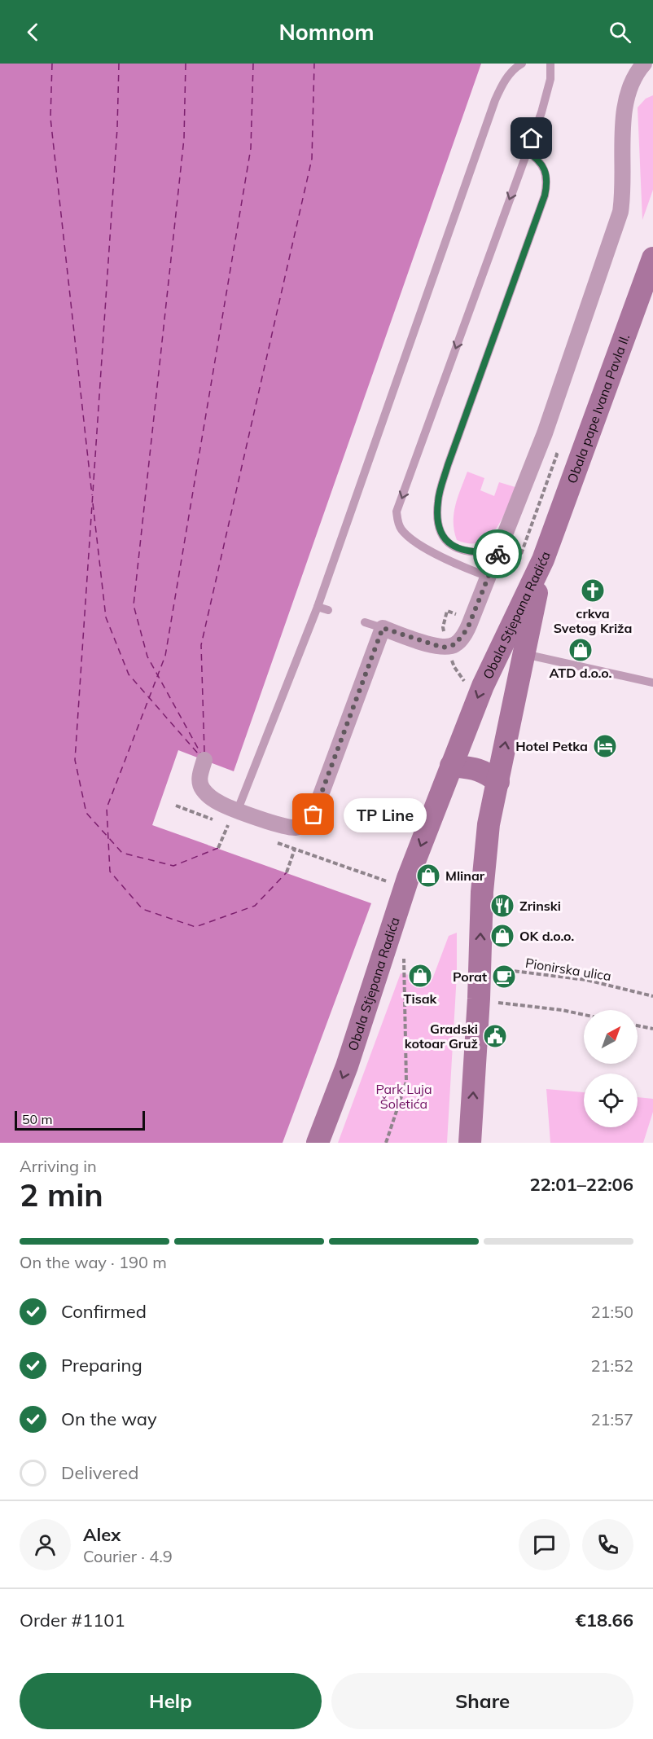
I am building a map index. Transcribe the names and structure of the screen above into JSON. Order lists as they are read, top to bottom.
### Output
{
  "streets": {
    "main road": ["Obala pape Ivana Pavla II.", "Obala Stjepana Radića"],
    "path": ["Pionirska ulica"]
  },
  "crossings": [
    ["Obala pape Ivana Pavla II.", "Obala Stjepana Radića"],
    ["Obala Stjepana Radića", "Pionirska ulica"]
  ],
  "parks": ["Park Luja Šoletića"],
  "places": {
    "church": ["crkva Svetog Križa"],
    "shop": [
      "ATD d.o.o.",
      "Mlinar",
      "OK d.o.o.",
      "Tisak"
    ],
    "hotel": ["Hotel Petka"],
    "other": ["TP Line"],
    "restaurant": ["Zrinski"],
    "cafe": ["Porat"],
    "public building": ["Gradski kotoar Gruž"]
  },
  "scale_bar": "50 m",
  "north": "top right",
  "page": {
    "header": "Nomnom",
    "bubble": "TP Line",
    "scale": "50 m",
    "heading": ["2 min", "Arriving in", "22:01–22:06"],
    "panel": [
      "Alex",
      "Courier · 4.9",
      "Order #1101",
      "€18.66"
    ],
    "bar": "On the way · 190 m",
    "list": [
      ["Confirmed", "21:50"],
      ["Preparing", "21:52"],
      ["On the way", "21:57"],
      "Delivered"
    ],
    "buttons": ["Help", "Share"]
  }
}
